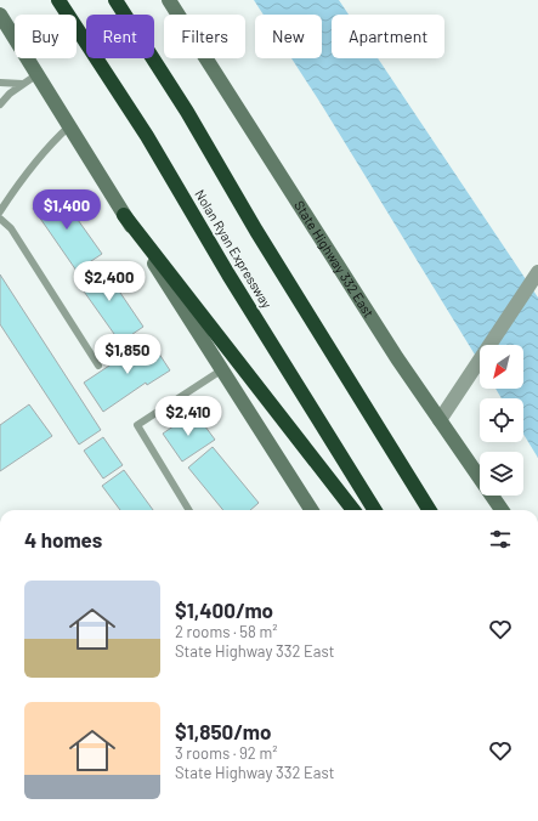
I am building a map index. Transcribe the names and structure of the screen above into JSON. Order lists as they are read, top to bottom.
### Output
{
  "streets": {
    "highway": ["Nolan Ryan Expressway"],
    "main road": ["State Highway 332 East"]
  },
  "north": "bottom left",
  "page": {
    "chip": [
      "Buy",
      "Rent",
      "Filters",
      "New",
      "Apartment"
    ],
    "price": [
      "$1,400",
      "$2,400",
      "$1,850",
      "$2,410"
    ],
    "heading": "4 homes",
    "list": [
      {
        "name": "$1,400/mo",
        "note": "2 rooms · 58 m² · State Highway 332 East"
      },
      {
        "name": "$1,850/mo",
        "note": "3 rooms · 92 m² · State Highway 332 East"
      }
    ]
  }
}
